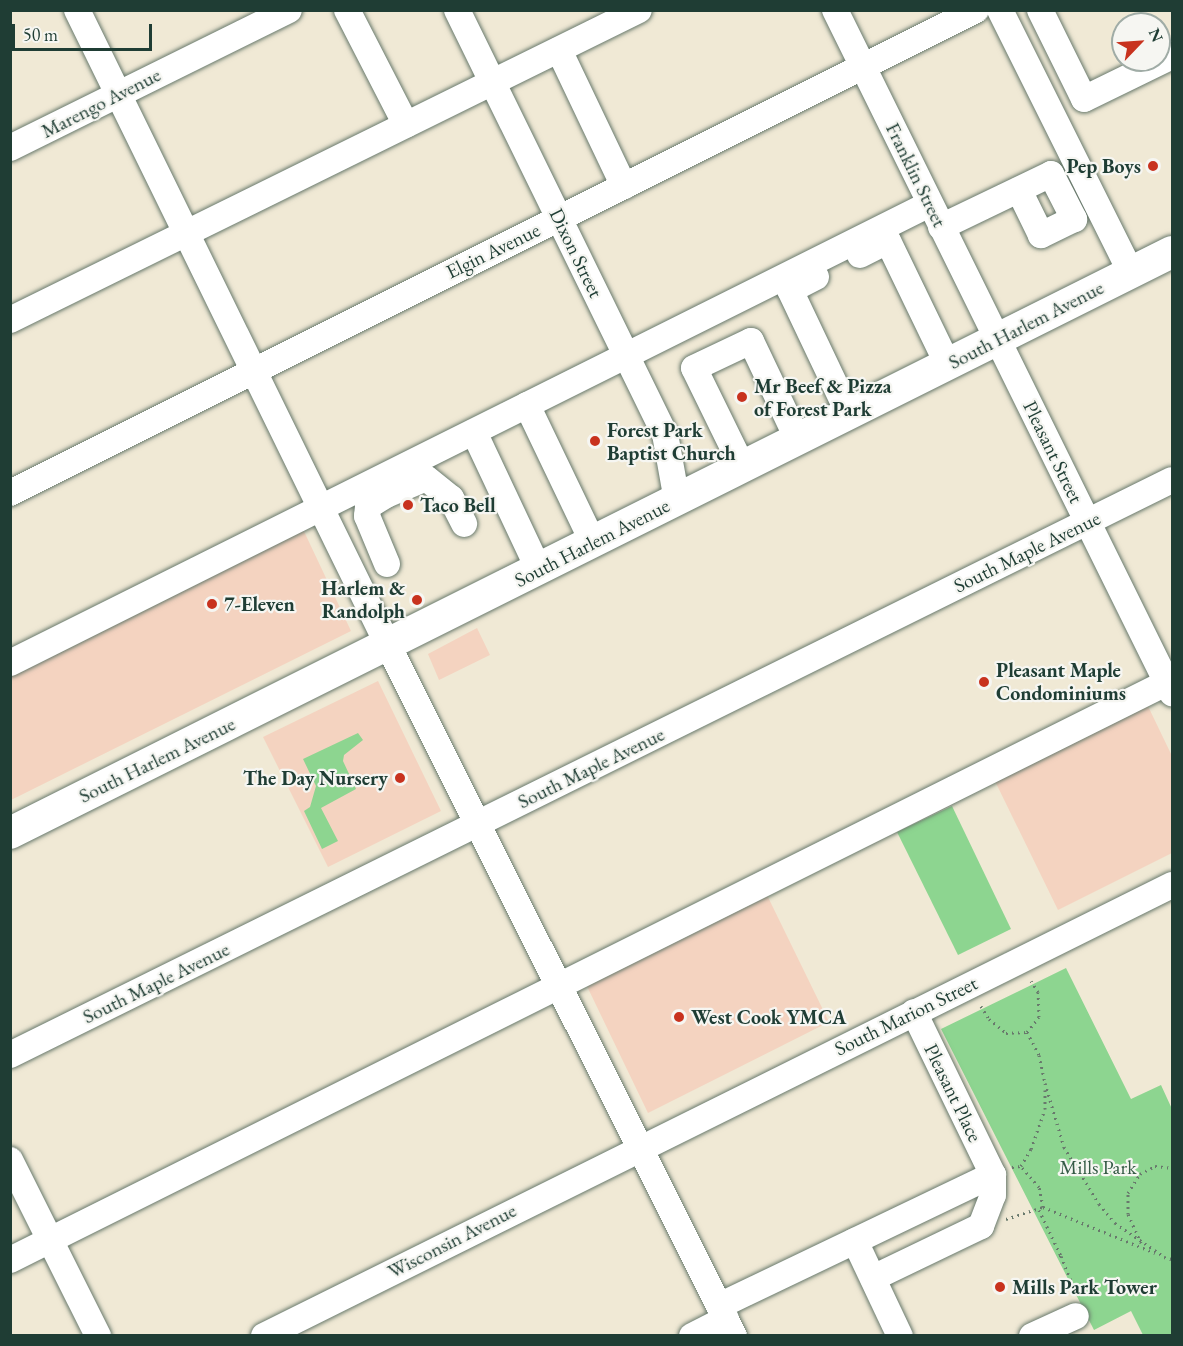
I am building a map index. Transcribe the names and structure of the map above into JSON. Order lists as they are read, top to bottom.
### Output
{
  "streets": {
    "main road": ["South Harlem Avenue"],
    "street": [
      "Marengo Avenue",
      "Franklin Street",
      "Elgin Avenue",
      "Dixon Street",
      "Pleasant Street",
      "South Maple Avenue",
      "South Marion Street",
      "Pleasant Place",
      "Wisconsin Avenue"
    ]
  },
  "crossings": [
    ["Franklin Street", "Elgin Avenue"],
    ["Franklin Street", "South Harlem Avenue"],
    ["Franklin Street", "Pleasant Street"],
    ["Elgin Avenue", "Dixon Street"],
    ["Dixon Street", "South Harlem Avenue"],
    ["South Harlem Avenue", "Pleasant Street"],
    ["Pleasant Street", "South Maple Avenue"],
    ["South Marion Street", "Pleasant Place"],
    ["South Marion Street", "Wisconsin Avenue"]
  ],
  "parks": ["Mills Park"],
  "places": [
    "Pep Boys",
    "Mr Beef & Pizza of Forest Park",
    "Forest Park Baptist Church",
    "Taco Bell",
    "Harlem & Randolph",
    "7-Eleven",
    "Pleasant Maple Condominiums",
    "The Day Nursery",
    "West Cook YMCA",
    "Mills Park Tower"
  ],
  "scale_bar": "50 m",
  "north": "top right"
}
